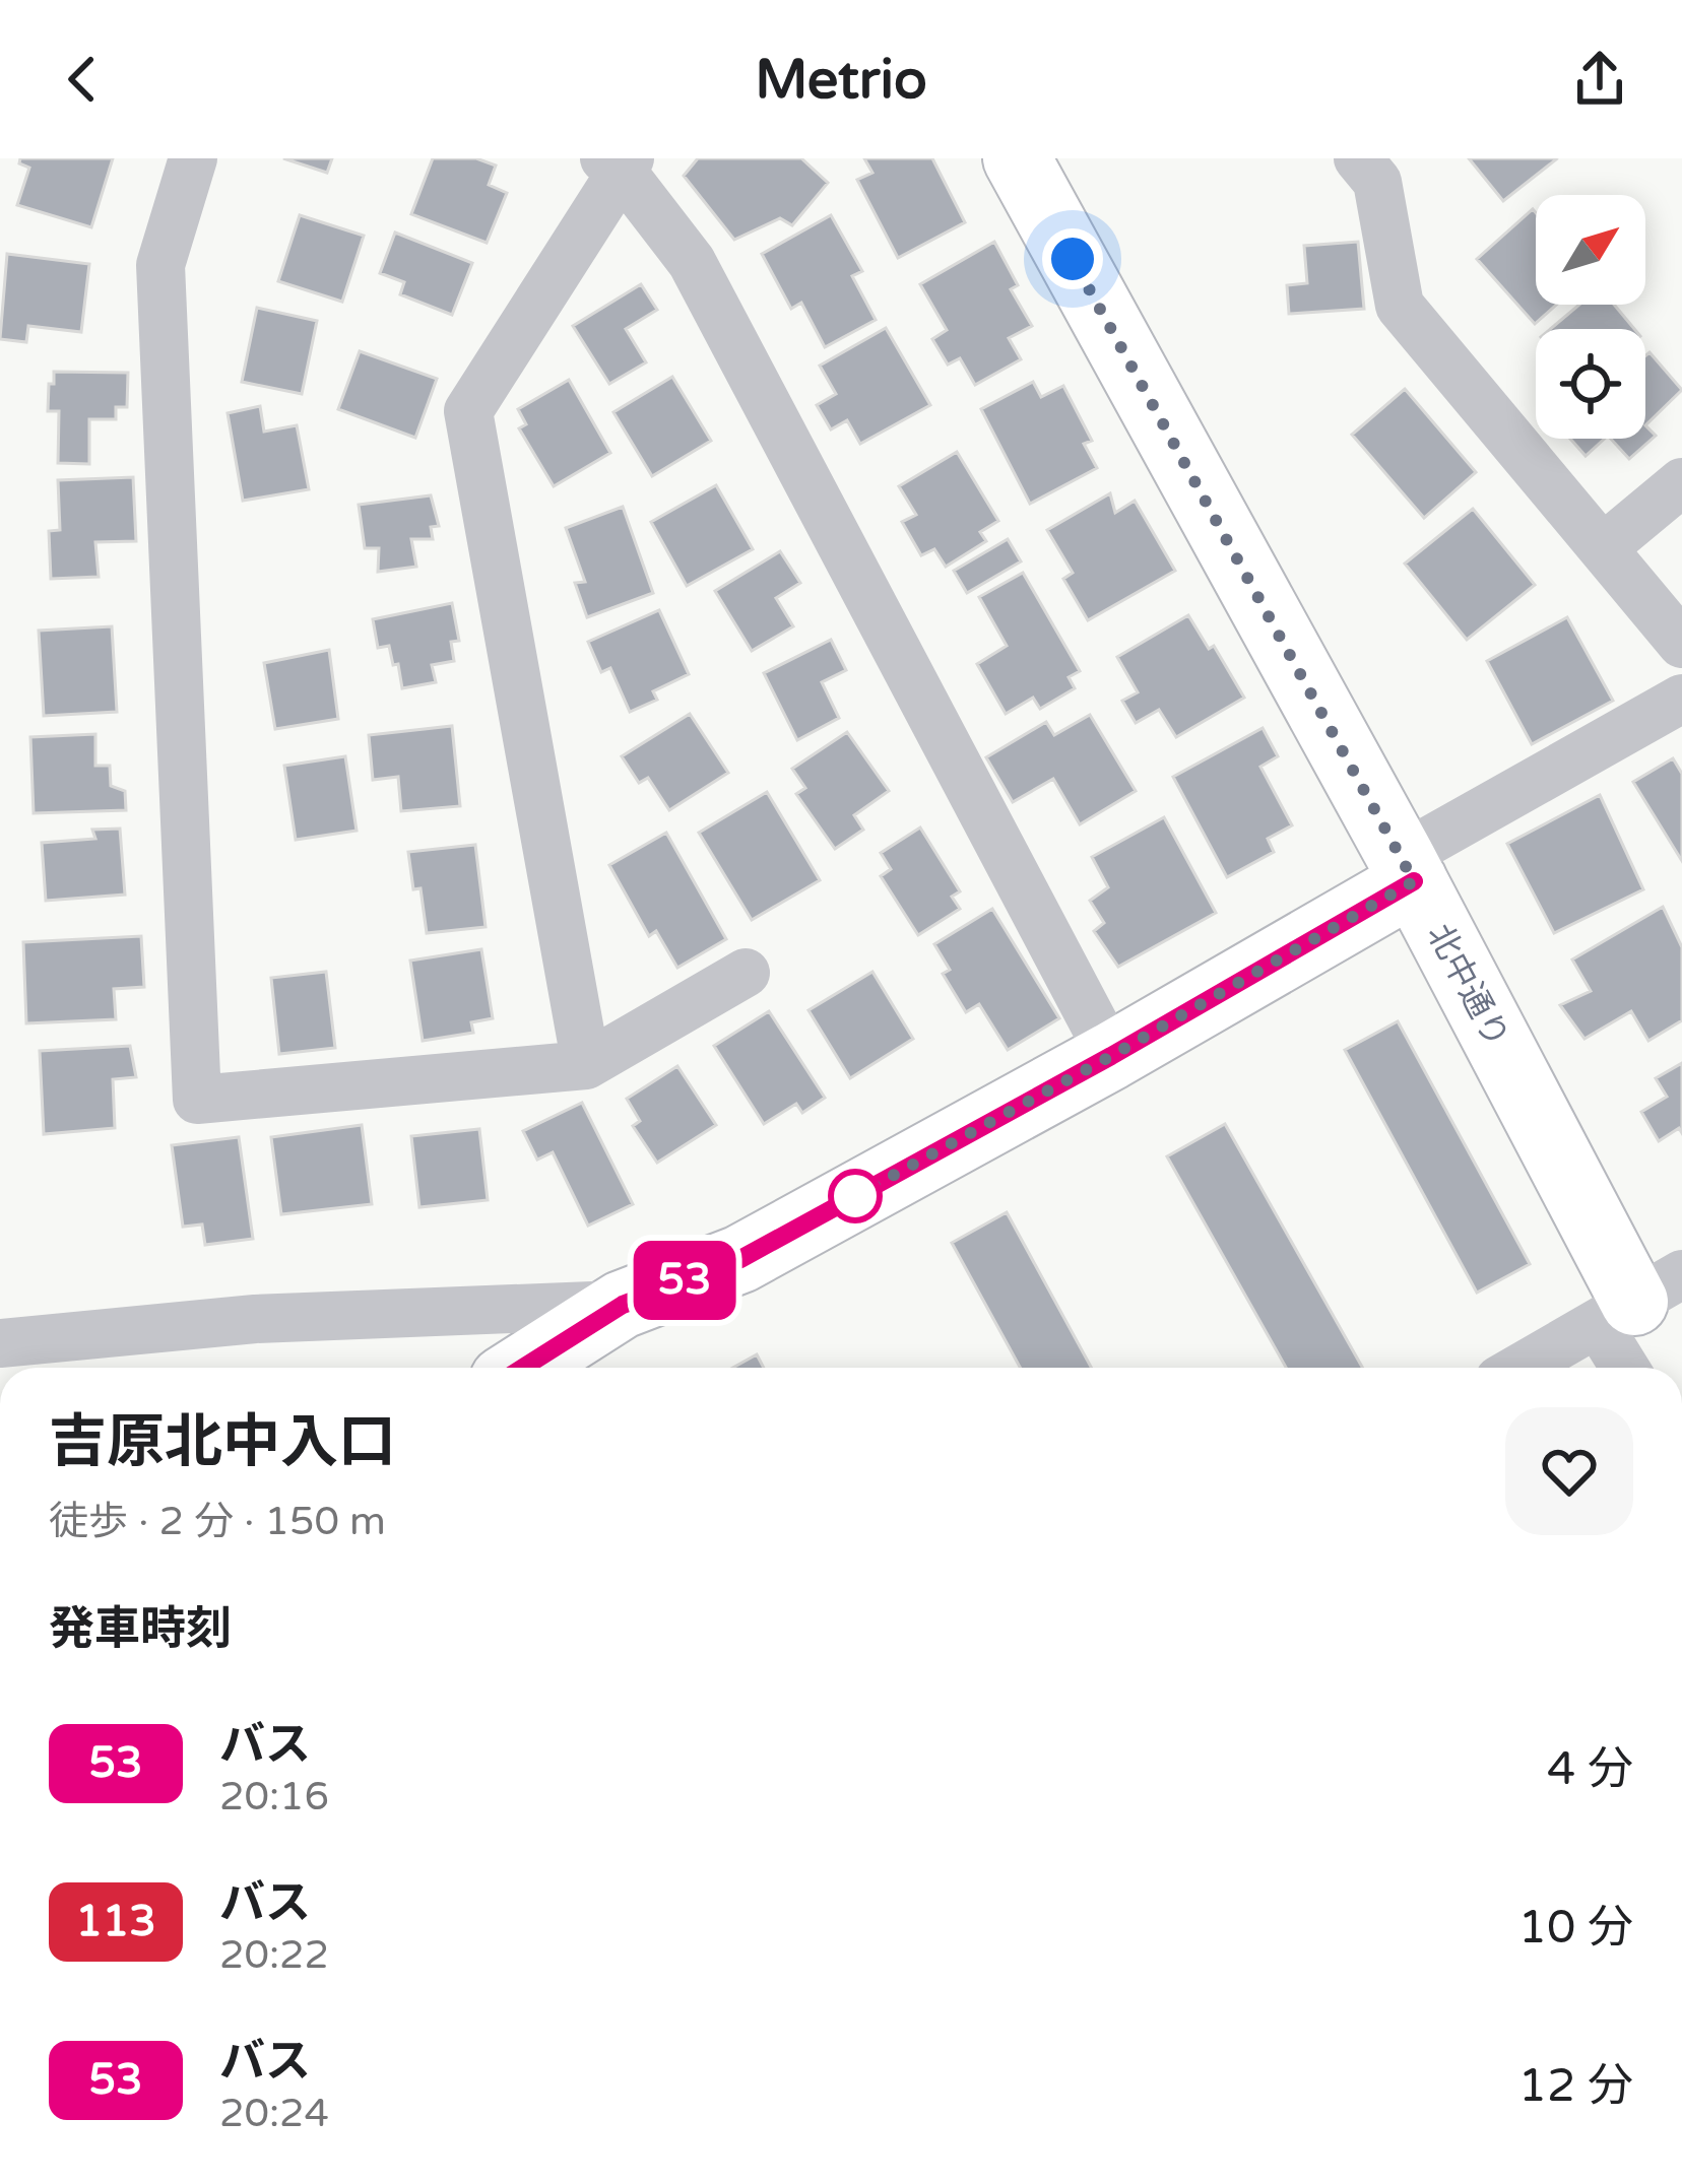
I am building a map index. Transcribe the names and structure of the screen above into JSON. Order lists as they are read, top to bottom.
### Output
{
  "streets": {
    "street": ["北中通り"]
  },
  "lines": ["bus line 53"],
  "north": "top right",
  "page": {
    "header": "Metrio",
    "on_map": "53",
    "heading": [
      ["吉原北中入口", "徒歩 · 2 分 · 150 m"],
      "発車時刻"
    ],
    "list": [
      {
        "mark": "53",
        "name": "バス",
        "note": "20:16",
        "value": "4 分"
      },
      {
        "mark": "113",
        "name": "バス",
        "note": "20:22",
        "value": "10 分"
      },
      {
        "mark": "53",
        "name": "バス",
        "note": "20:24",
        "value": "12 分"
      }
    ]
  }
}
